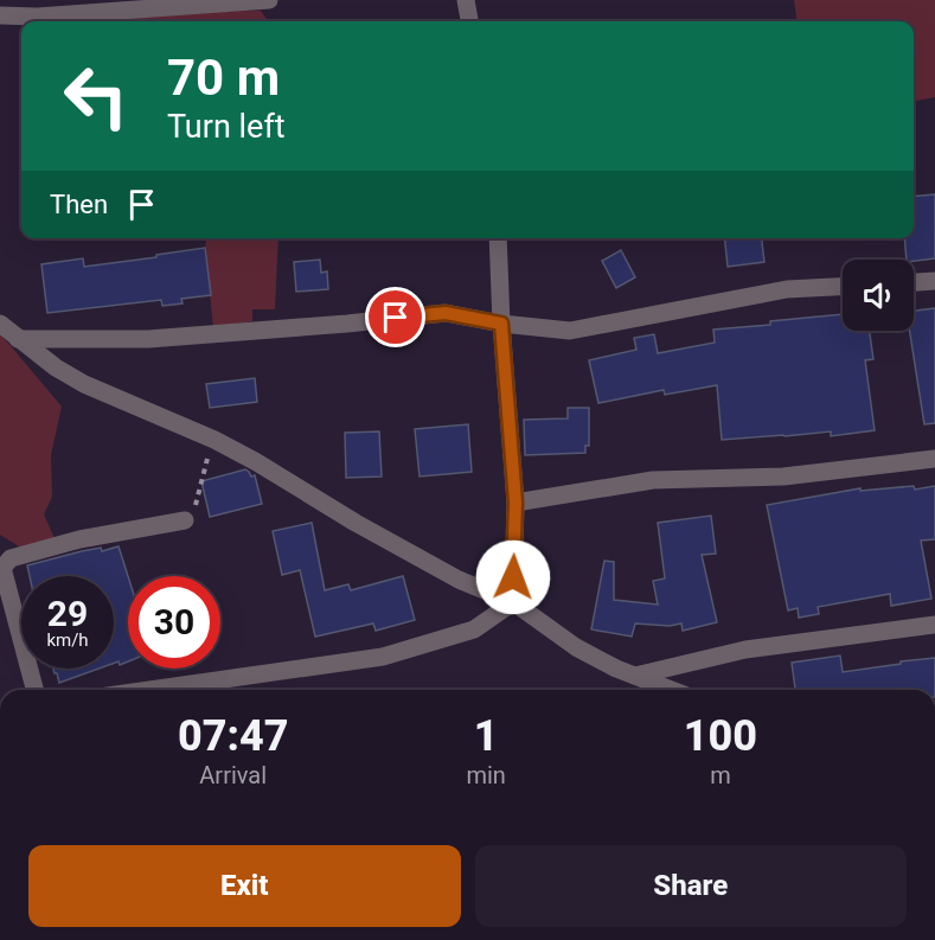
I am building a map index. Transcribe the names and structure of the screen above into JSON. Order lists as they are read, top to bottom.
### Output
{
  "page": {
    "turn": ["70 m", "Turn left"],
    "then": "Then",
    "speed": "29 km/h",
    "limit": "30",
    "eta": [
      "07:47",
      "Arrival",
      "1",
      "min",
      "100",
      "m"
    ],
    "buttons": ["Exit", "Share"]
  }
}
